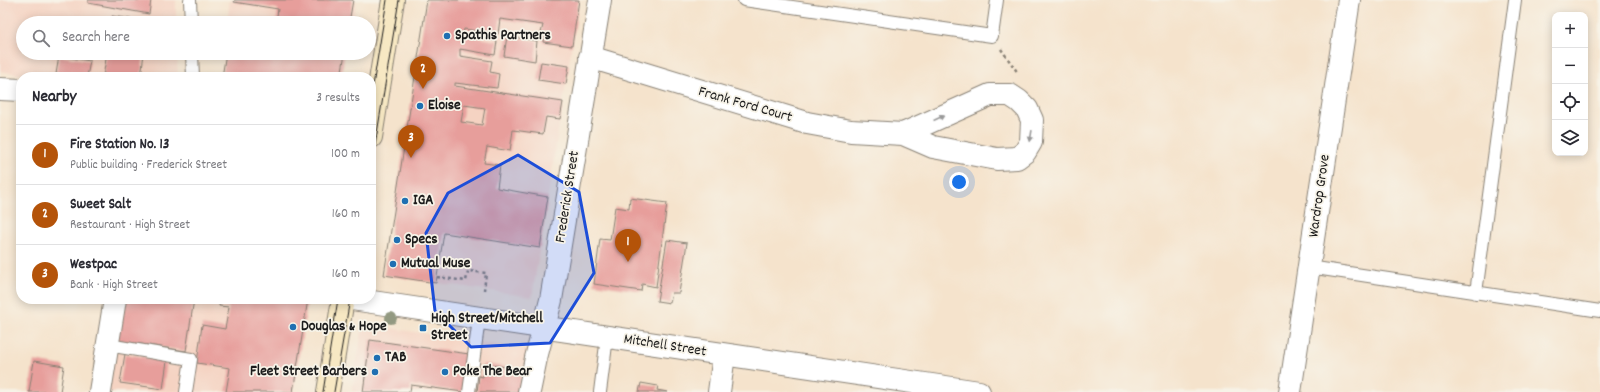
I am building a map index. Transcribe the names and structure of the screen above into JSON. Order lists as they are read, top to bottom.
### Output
{
  "streets": {
    "street": [
      "Frank Ford Court",
      "Wardrop Grove",
      "Frederick Street",
      "Mitchell Street"
    ]
  },
  "crossings": [
    ["Frank Ford Court", "Frederick Street"],
    ["Frederick Street", "Mitchell Street"]
  ],
  "places": {
    "other": [
      "Spathis Partners",
      "Eloise",
      "IGA",
      "Specs",
      "Mutual Muse",
      "Douglas & Hope",
      "TAB",
      "Fleet Street Barbers",
      "Poke The Bear"
    ],
    "transit": ["High Street/Mitchell Street"]
  },
  "page": {
    "map_buttons": ["+", "−"],
    "search": "Search here",
    "pins": ["2", "3", "1"],
    "heading": ["Nearby", "3 results"],
    "list": [
      {
        "mark": "1",
        "name": "Fire Station No. 13",
        "note": "Public building · Frederick Street",
        "value": "100 m"
      },
      {
        "mark": "2",
        "name": "Sweet Salt",
        "note": "Restaurant · High Street",
        "value": "160 m"
      },
      {
        "mark": "3",
        "name": "Westpac",
        "note": "Bank · High Street",
        "value": "160 m"
      }
    ]
  }
}
